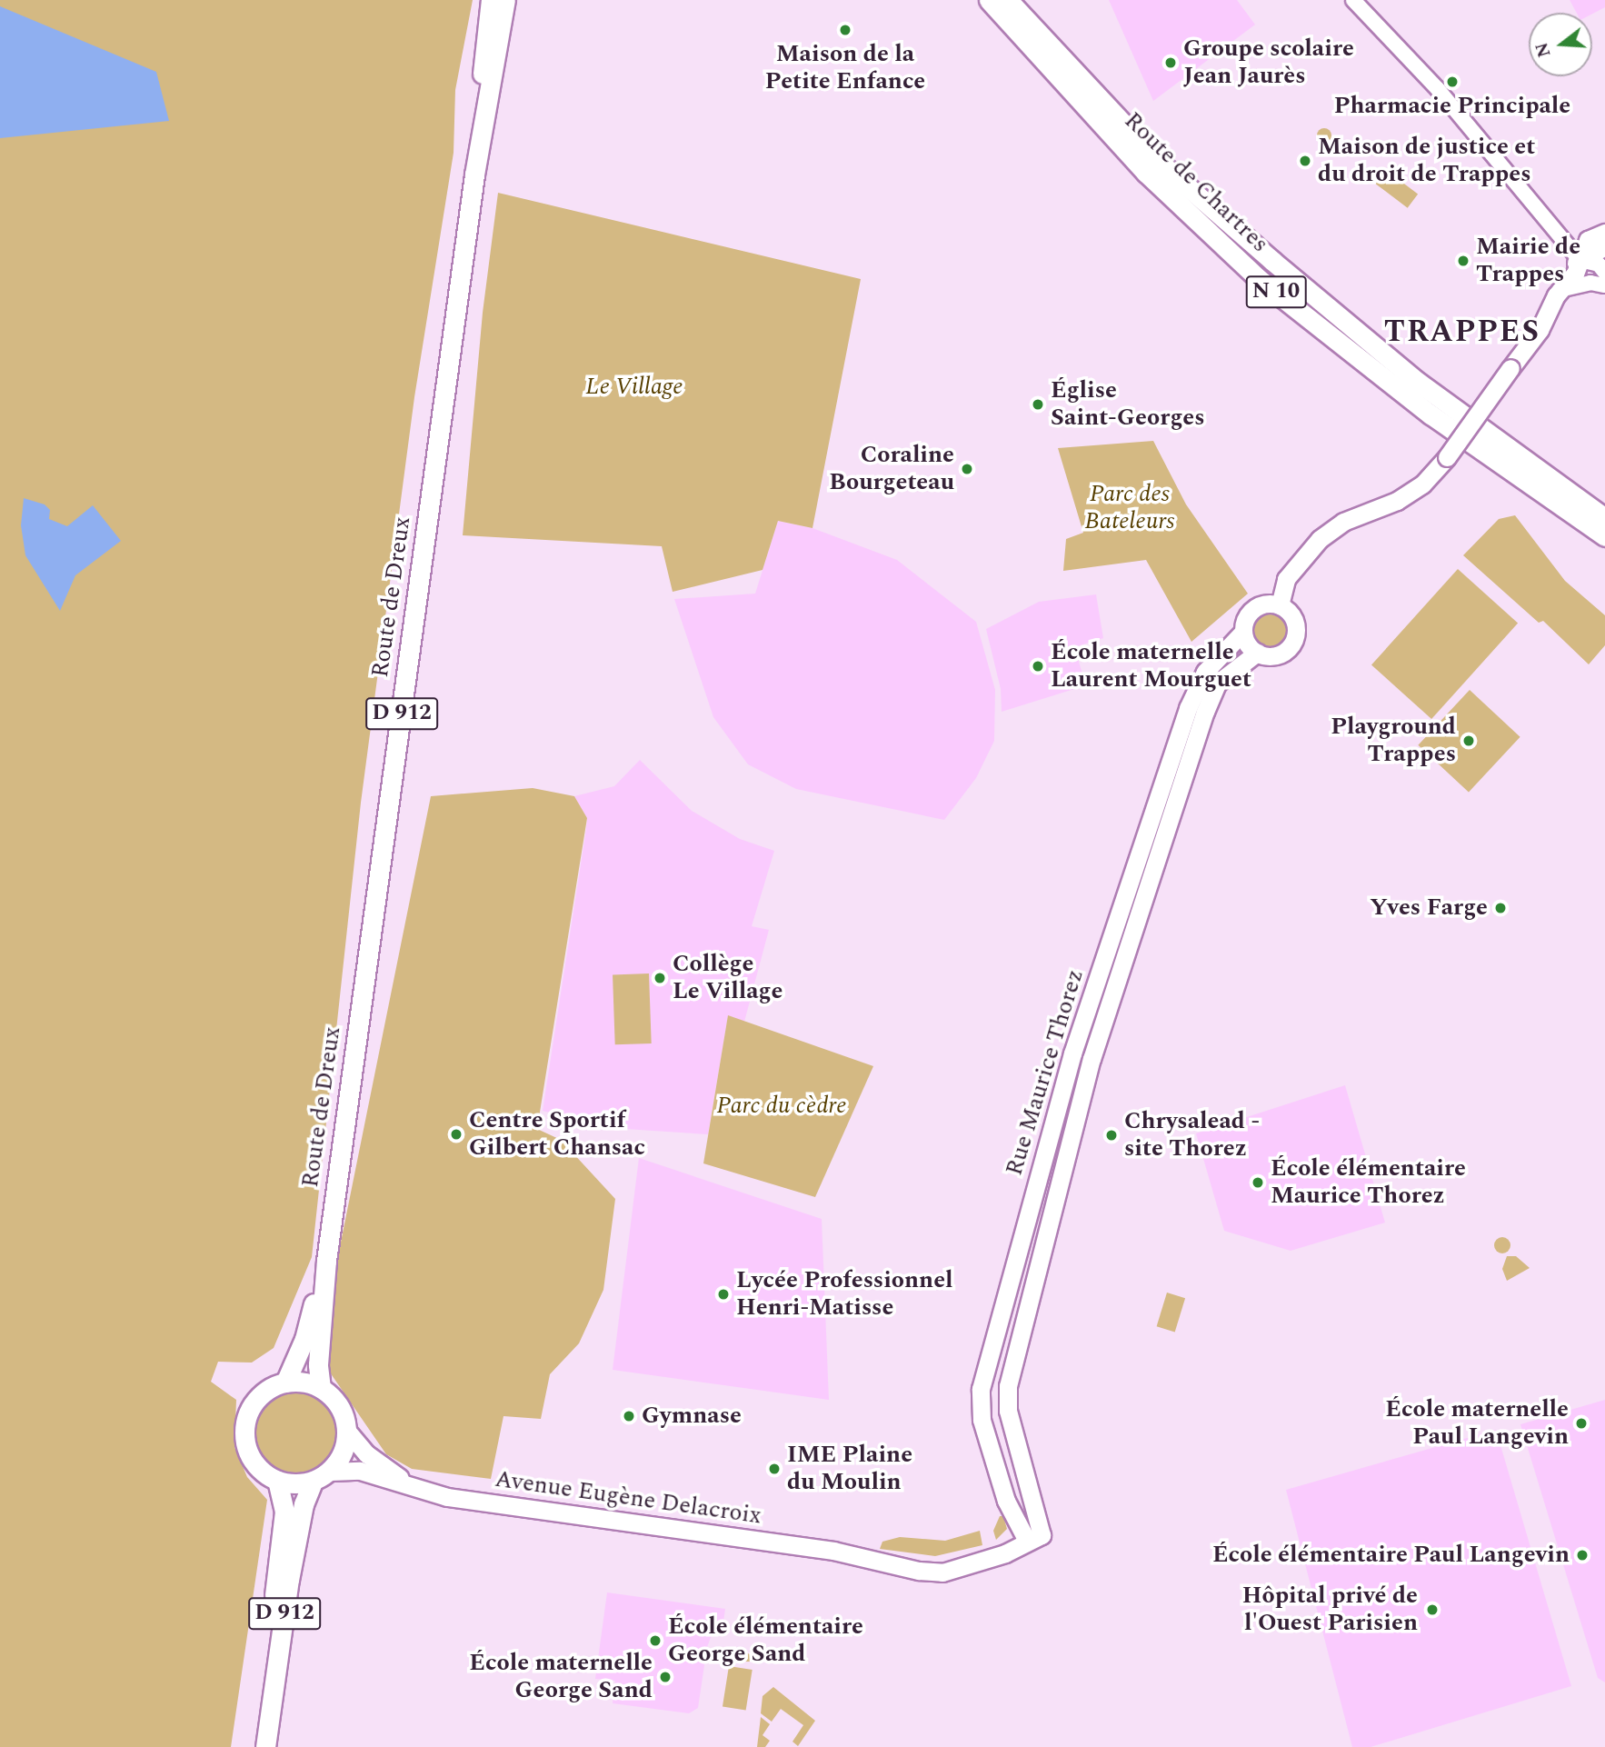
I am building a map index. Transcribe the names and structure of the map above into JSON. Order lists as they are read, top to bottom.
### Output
{
  "streets": {
    "main road": [
      "Route de Chartres",
      "N 10",
      "Route de Dreux",
      "D 912",
      "Rue Maurice Thorez",
      "Avenue Eugène Delacroix"
    ]
  },
  "crossings": [
    ["Route de Dreux", "D 912"],
    ["Route de Dreux", "Avenue Eugène Delacroix"],
    ["D 912", "Avenue Eugène Delacroix"],
    ["Rue Maurice Thorez", "Avenue Eugène Delacroix"]
  ],
  "districts": ["TRAPPES"],
  "parks": ["Le Village", "Parc des Bateleurs", "Parc du cèdre"],
  "places": [
    "Maison de la Petite Enfance",
    "Groupe scolaire Jean Jaurès",
    "Pharmacie Principale",
    "Maison de justice et du droit de Trappes",
    "Mairie de Trappes",
    "Église Saint-Georges",
    "Coraline Bourgeteau",
    "École maternelle Laurent Mourguet",
    "Playground Trappes",
    "Yves Farge",
    "Collège Le Village",
    "Centre Sportif Gilbert Chansac",
    "Chrysalead - site Thorez",
    "École élémentaire Maurice Thorez",
    "Lycée Professionnel Henri-Matisse",
    "Gymnase",
    "École maternelle Paul Langevin",
    "IME Plaine du Moulin",
    "École élémentaire Paul Langevin",
    "Hôpital privé de l'Ouest Parisien",
    "École élémentaire George Sand",
    "École maternelle George Sand"
  ],
  "north": "left"
}
